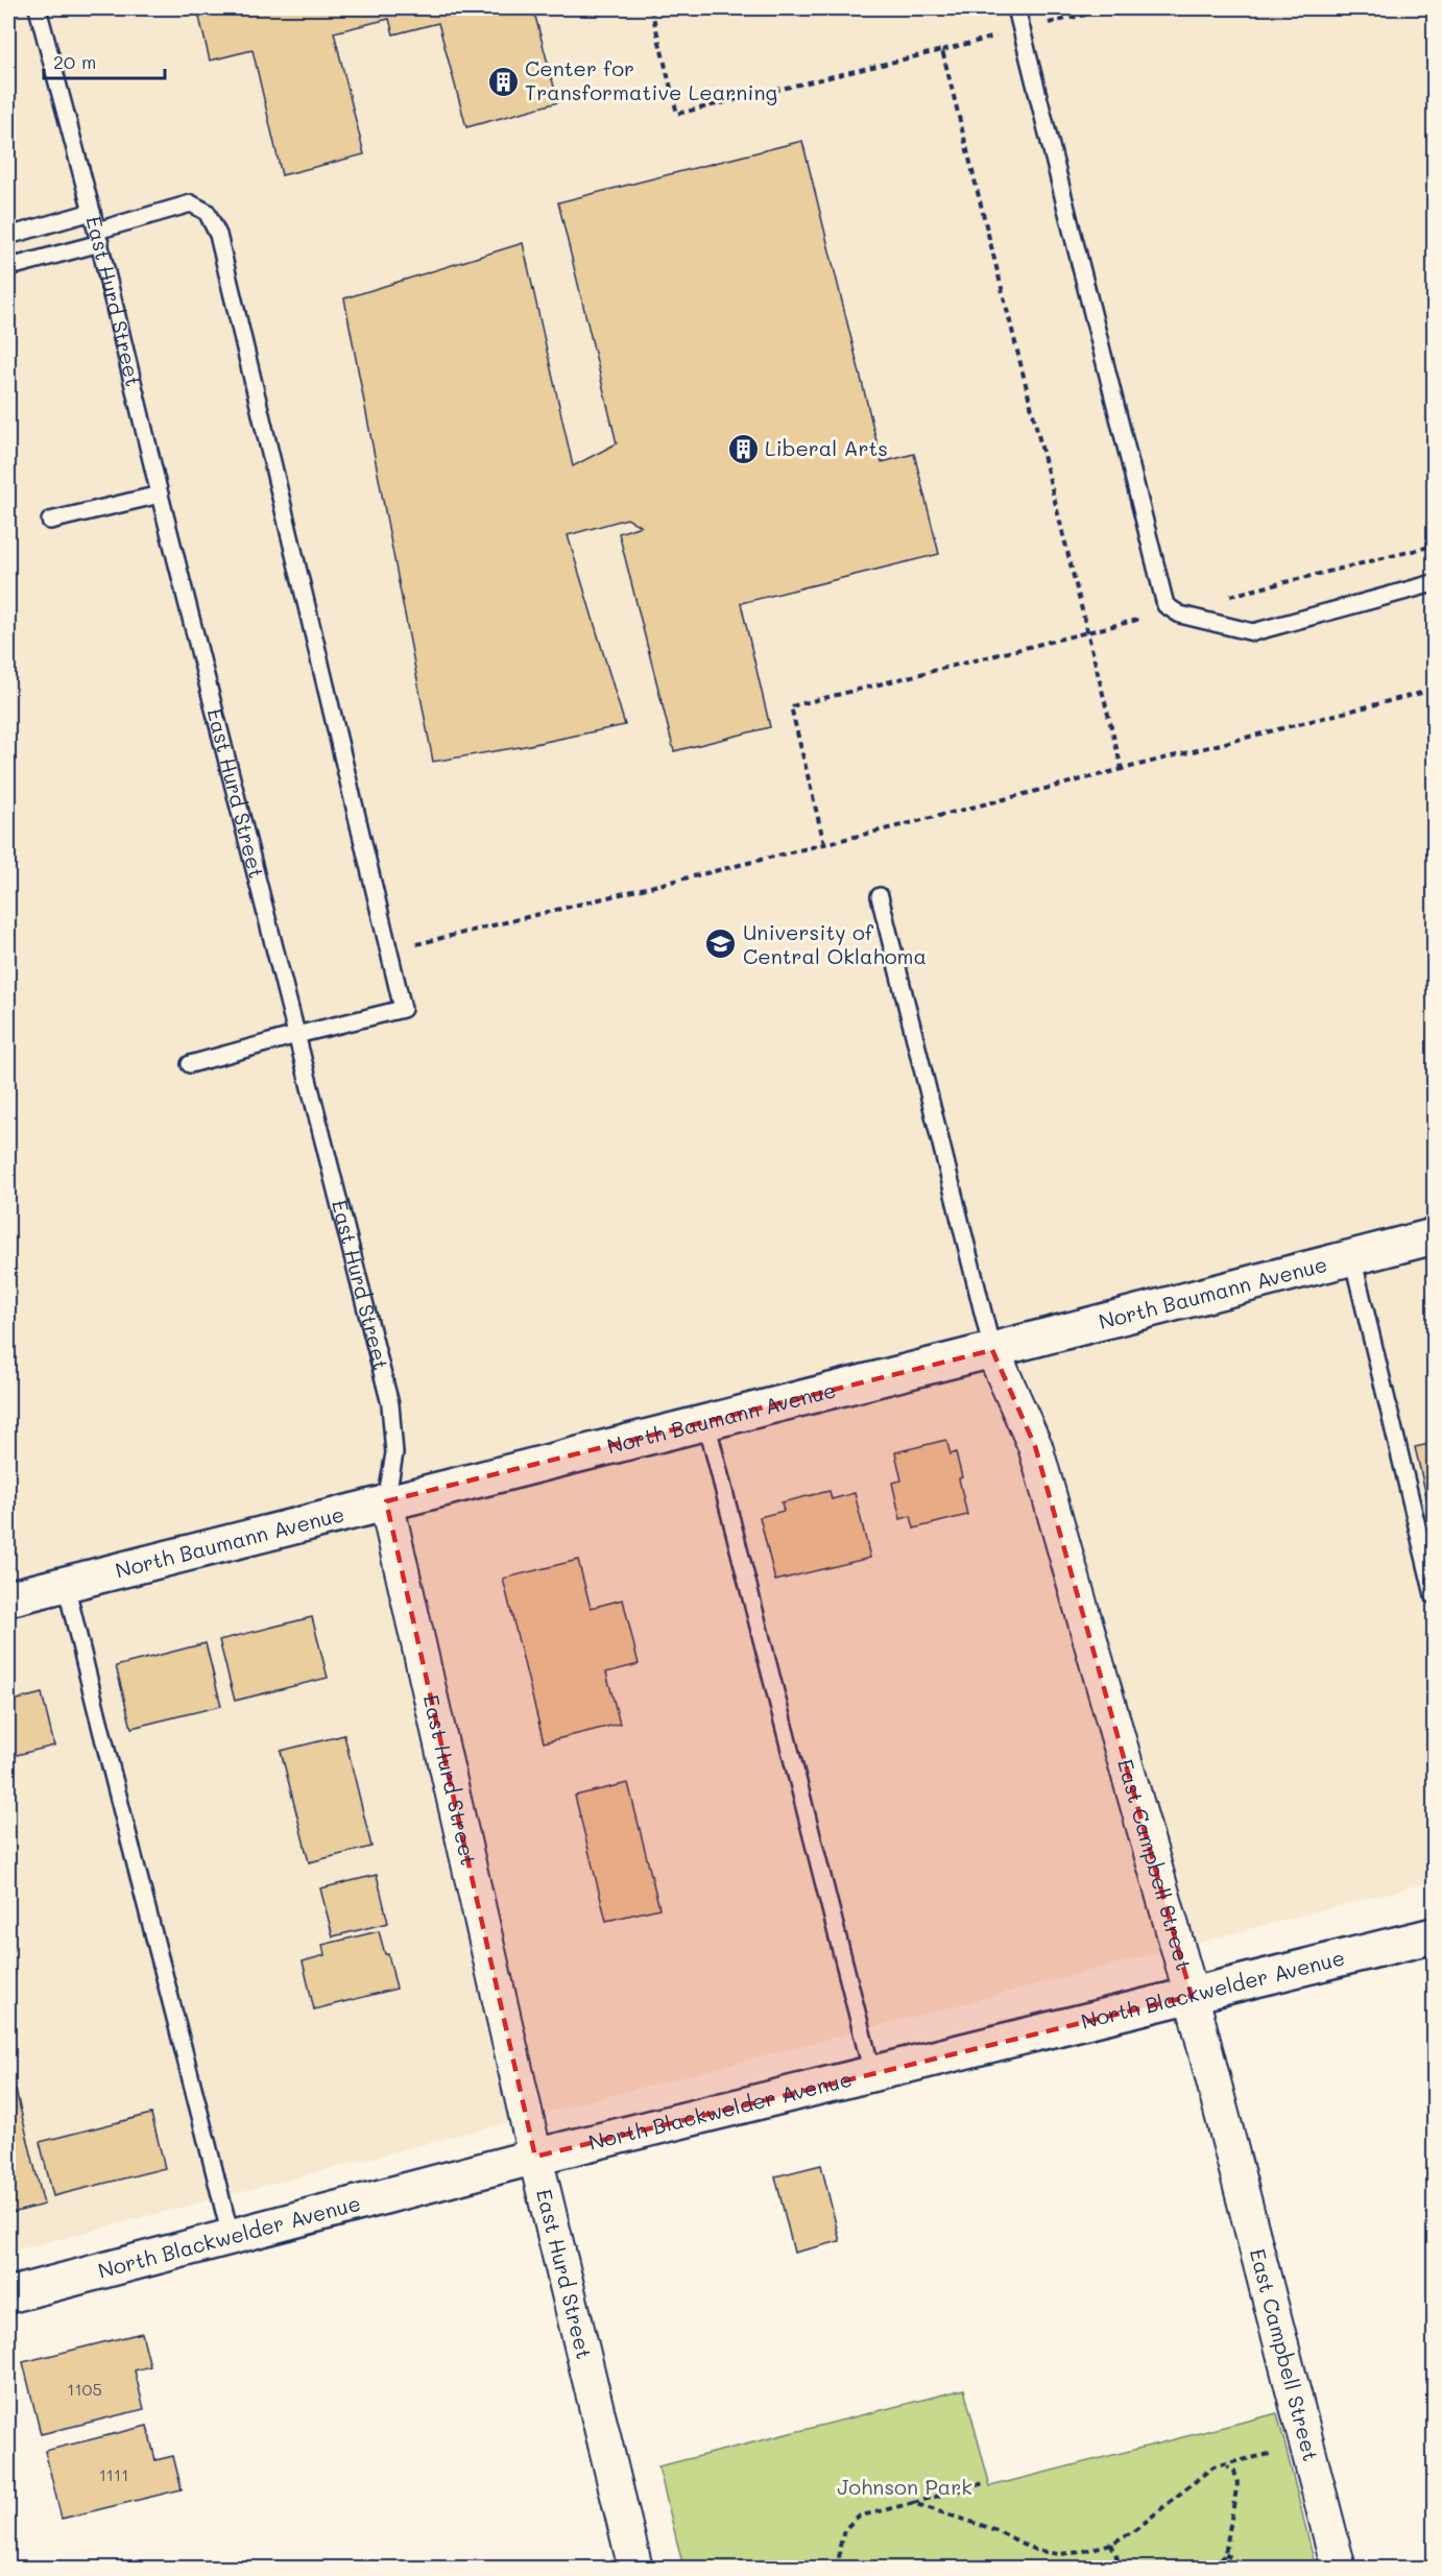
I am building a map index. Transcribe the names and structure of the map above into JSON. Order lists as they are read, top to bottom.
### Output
{
  "streets": {
    "street": [
      "East Hurd Street",
      "North Baumann Avenue",
      "East Campbell Street",
      "North Blackwelder Avenue"
    ]
  },
  "crossings": [
    ["East Hurd Street", "North Baumann Avenue"],
    ["East Hurd Street", "North Blackwelder Avenue"],
    ["North Baumann Avenue", "East Campbell Street"],
    ["East Campbell Street", "North Blackwelder Avenue"]
  ],
  "parks": ["Johnson Park"],
  "places": {
    "building": ["Center for Transformative Learning", "Liberal Arts"],
    "school or university": ["University of Central Oklahoma"]
  },
  "house_numbers": ["1105", "1111"],
  "scale_bar": "20 m"
}
